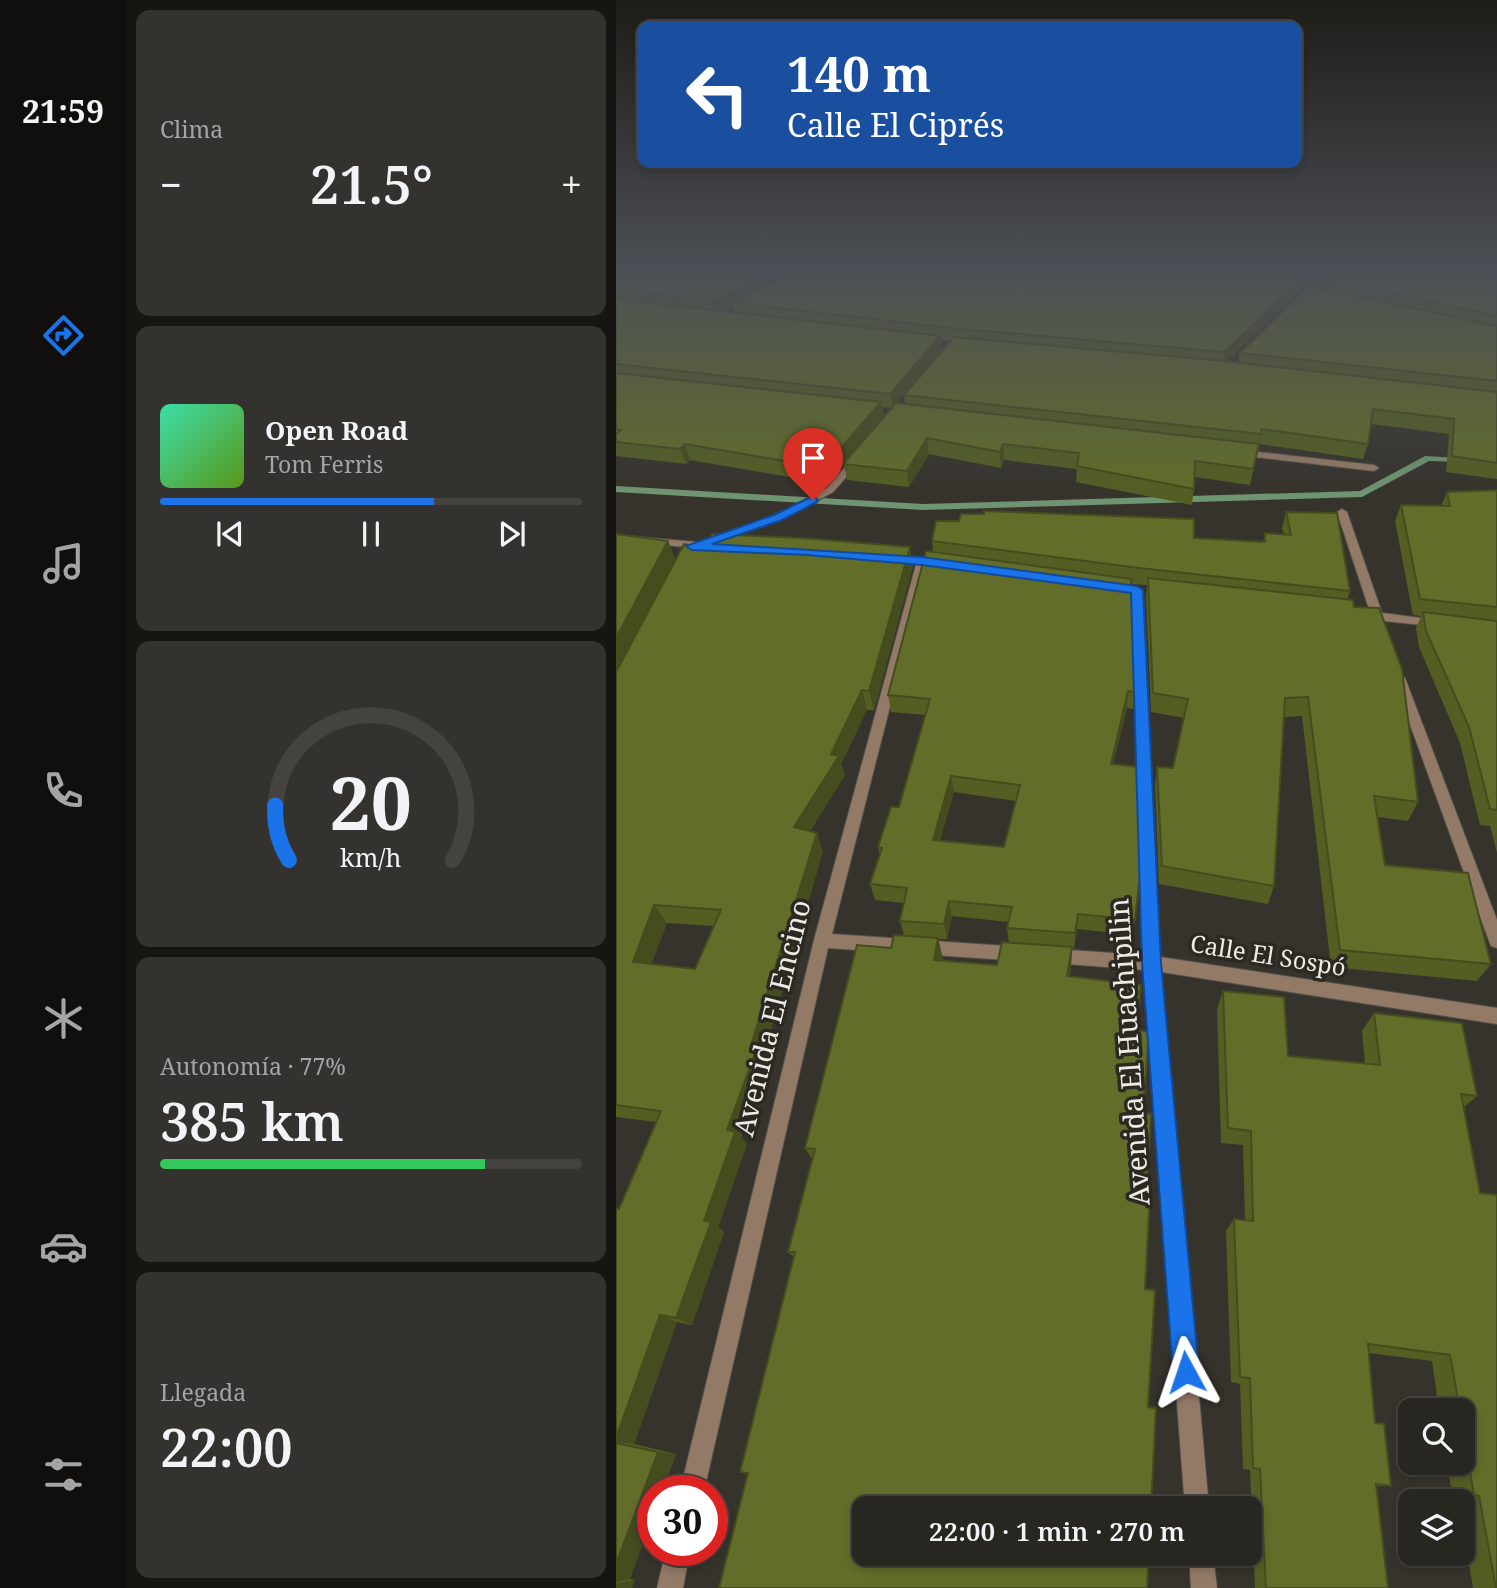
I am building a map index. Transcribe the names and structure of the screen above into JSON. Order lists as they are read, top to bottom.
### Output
{
  "streets": {
    "street": ["Calle El Sospó", "Avenida El Encino", "Avenida El Huachipilin"]
  },
  "crossings": [
    ["Calle El Sospó", "Avenida El Encino"],
    ["Calle El Sospó", "Avenida El Huachipilin"]
  ],
  "page": {
    "tabs": "21:59",
    "tile": [
      "Clima",
      ["Autonomía · 77%", "385 km"],
      ["Llegada", "22:00"]
    ],
    "turn": ["140 m", "Calle El Ciprés"],
    "heat": ["−", "21.5°", "+"],
    "song": ["Open Road", "Tom Ferris"],
    "limit": "30",
    "trip": "22:00 · 1 min · 270 m",
    "gauge": ["20", "km/h"]
  }
}
